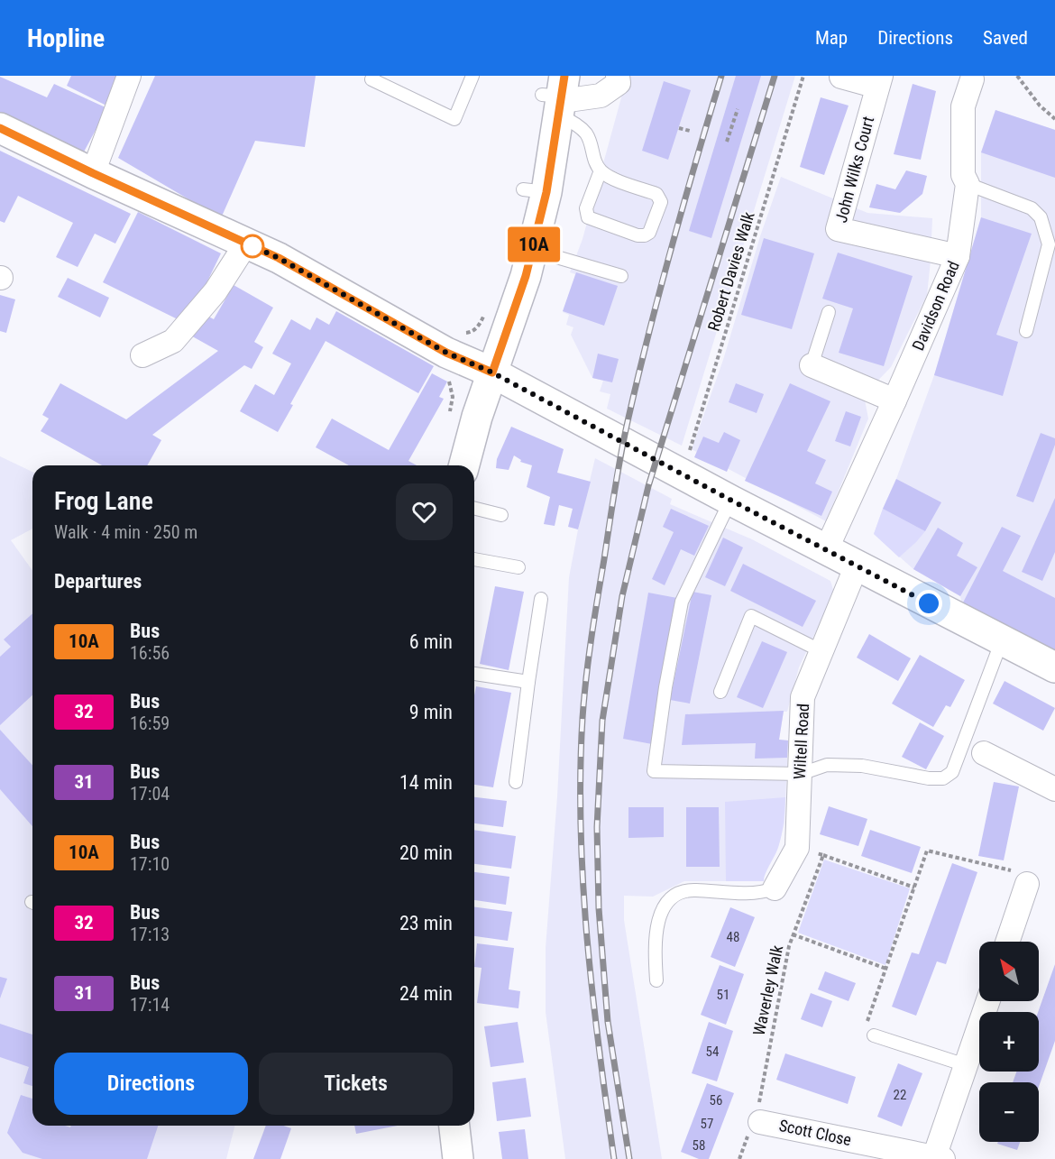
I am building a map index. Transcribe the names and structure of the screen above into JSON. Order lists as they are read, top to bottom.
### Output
{
  "streets": {
    "street": [
      "John Wilks Court",
      "Davidson Road",
      "Wiltell Road",
      "Scott Close"
    ],
    "path": ["Robert Davies Walk", "Waverley Walk"]
  },
  "crossings": [
    ["John Wilks Court", "Davidson Road"],
    ["Waverley Walk", "Scott Close"]
  ],
  "lines": ["bus line 10A"],
  "house_numbers": [
    "48",
    "51",
    "54",
    "22",
    "56",
    "57",
    "58"
  ],
  "north": "top left",
  "page": {
    "header": "Hopline",
    "nav": ["Map", "Directions", "Saved"],
    "on_map": "10A",
    "heading": [
      ["Frog Lane", "Walk · 4 min · 250 m"],
      "Departures"
    ],
    "list": [
      {
        "mark": "10A",
        "name": "Bus",
        "note": "16:56",
        "value": "6 min"
      },
      {
        "mark": "32",
        "name": "Bus",
        "note": "16:59",
        "value": "9 min"
      },
      {
        "mark": "31",
        "name": "Bus",
        "note": "17:04",
        "value": "14 min"
      },
      {
        "mark": "10A",
        "name": "Bus",
        "note": "17:10",
        "value": "20 min"
      },
      {
        "mark": "32",
        "name": "Bus",
        "note": "17:13",
        "value": "23 min"
      },
      {
        "mark": "31",
        "name": "Bus",
        "note": "17:14",
        "value": "24 min"
      }
    ],
    "map_buttons": ["+", "−"],
    "buttons": ["Directions", "Tickets"]
  }
}
